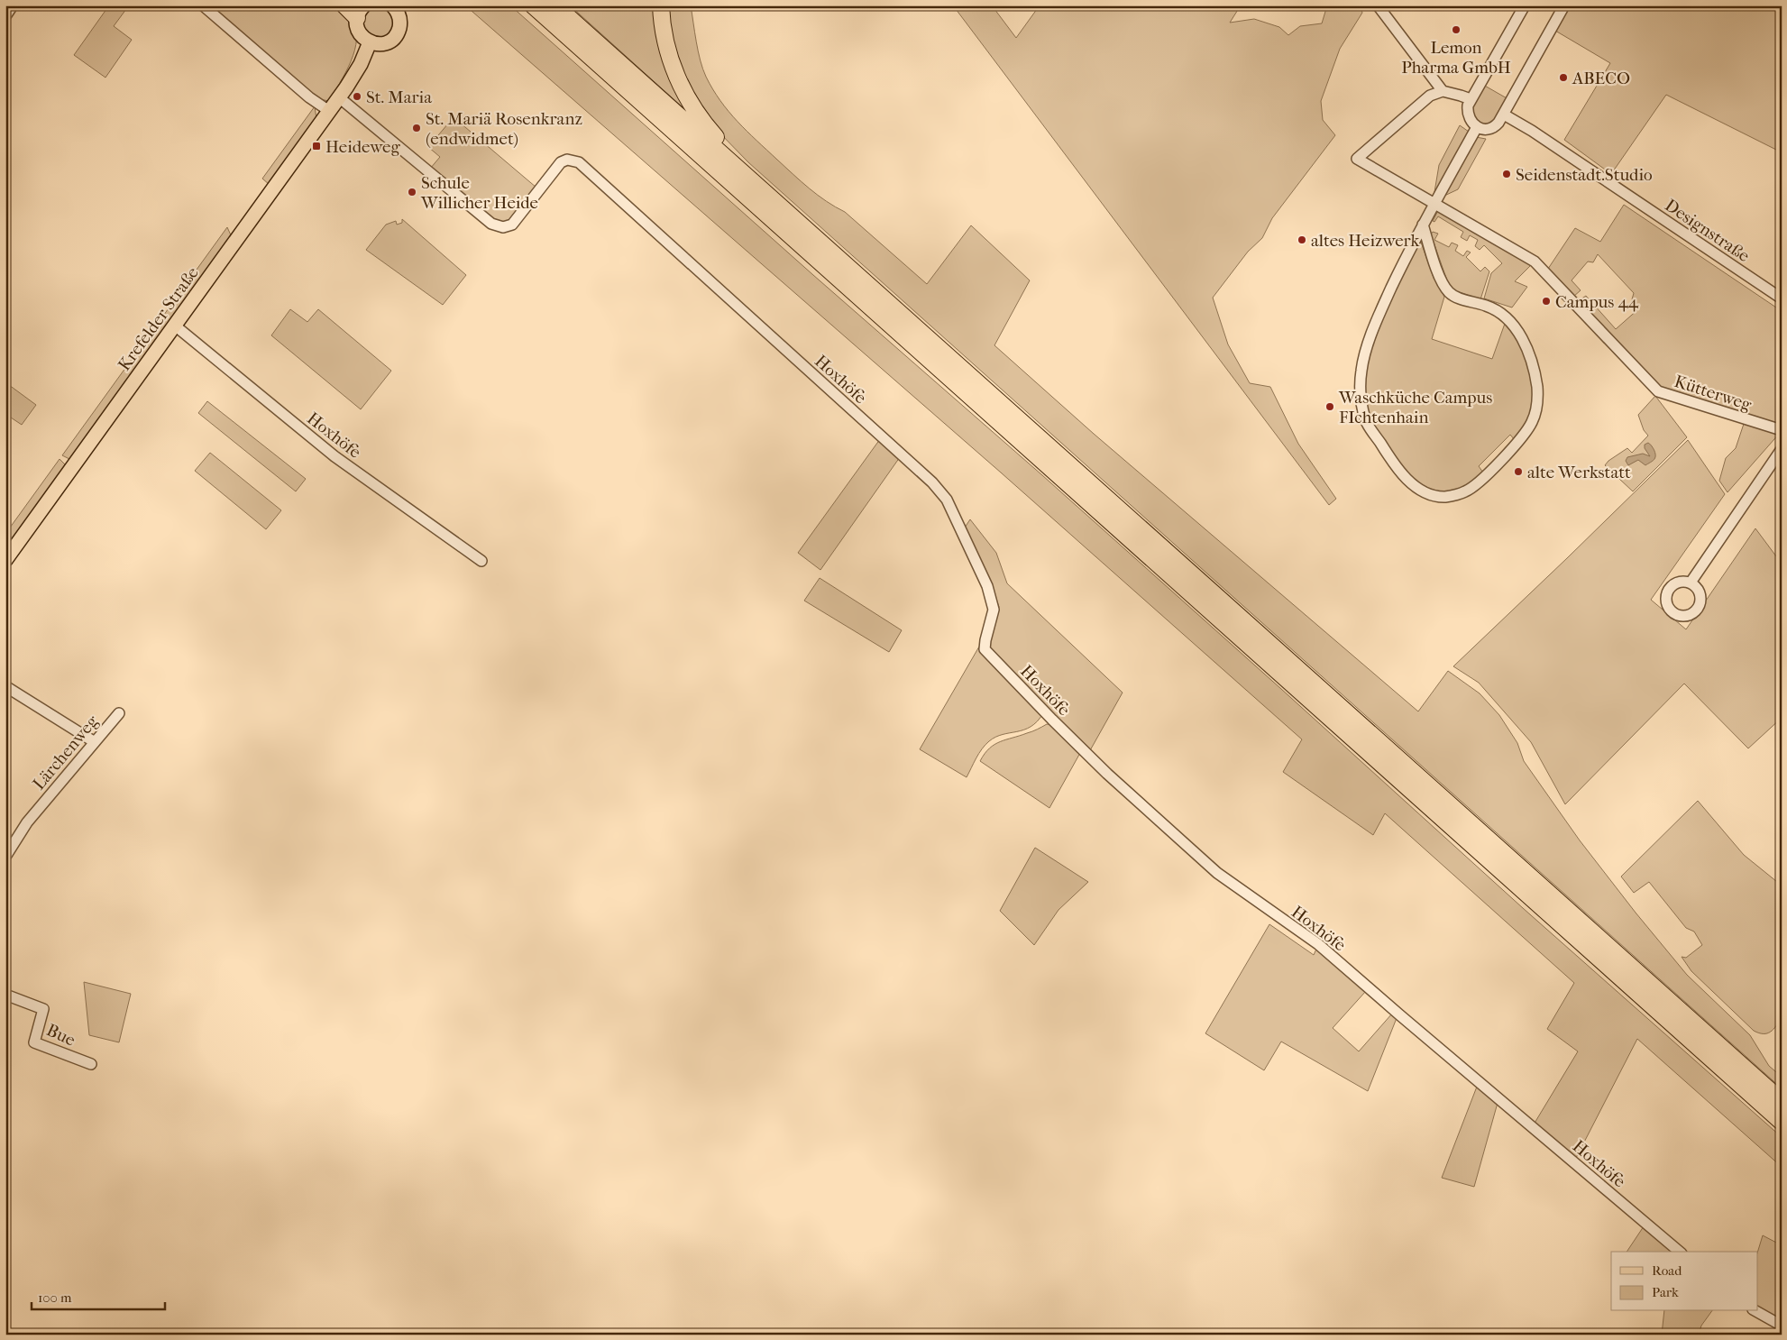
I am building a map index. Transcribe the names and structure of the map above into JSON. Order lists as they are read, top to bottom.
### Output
{
  "streets": {
    "main road": ["Krefelder Straße"],
    "street": [
      "Designstraße",
      "Hoxhöfe",
      "Kütterweg",
      "Lärchenweg",
      "Bue"
    ]
  },
  "crossings": [
    ["Krefelder Straße", "Hoxhöfe"]
  ],
  "places": {
    "other": [
      "Lemon Pharma GmbH",
      "ABECO",
      "St. Maria",
      "St. Mariä Rosenkranz (endwidmet)",
      "Seidenstadt.Studio",
      "Schule Willicher Heide",
      "altes Heizwerk",
      "Campus 44",
      "Waschküche Campus FIchtenhain",
      "alte Werkstatt"
    ],
    "transit": ["Heideweg"]
  },
  "legend": ["Road", "Park"],
  "scale_bar": "100 m"
}
